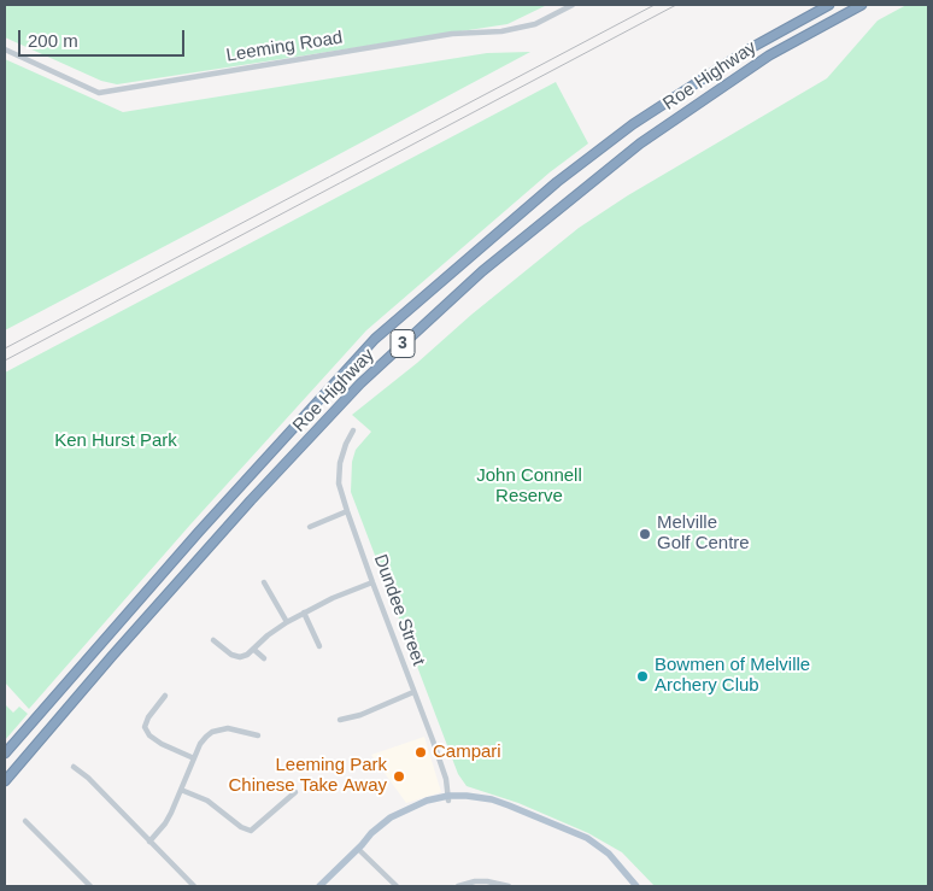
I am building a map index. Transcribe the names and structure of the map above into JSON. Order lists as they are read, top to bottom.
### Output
{
  "streets": {
    "highway": ["Roe Highway", "3"],
    "street": ["Leeming Road", "Dundee Street"]
  },
  "parks": ["Ken Hurst Park", "John Connell Reserve"],
  "places": [
    "Melville Golf Centre",
    "Bowmen of Melville Archery Club",
    "Campari",
    "Leeming Park Chinese Take Away"
  ],
  "scale_bar": "200 m"
}
